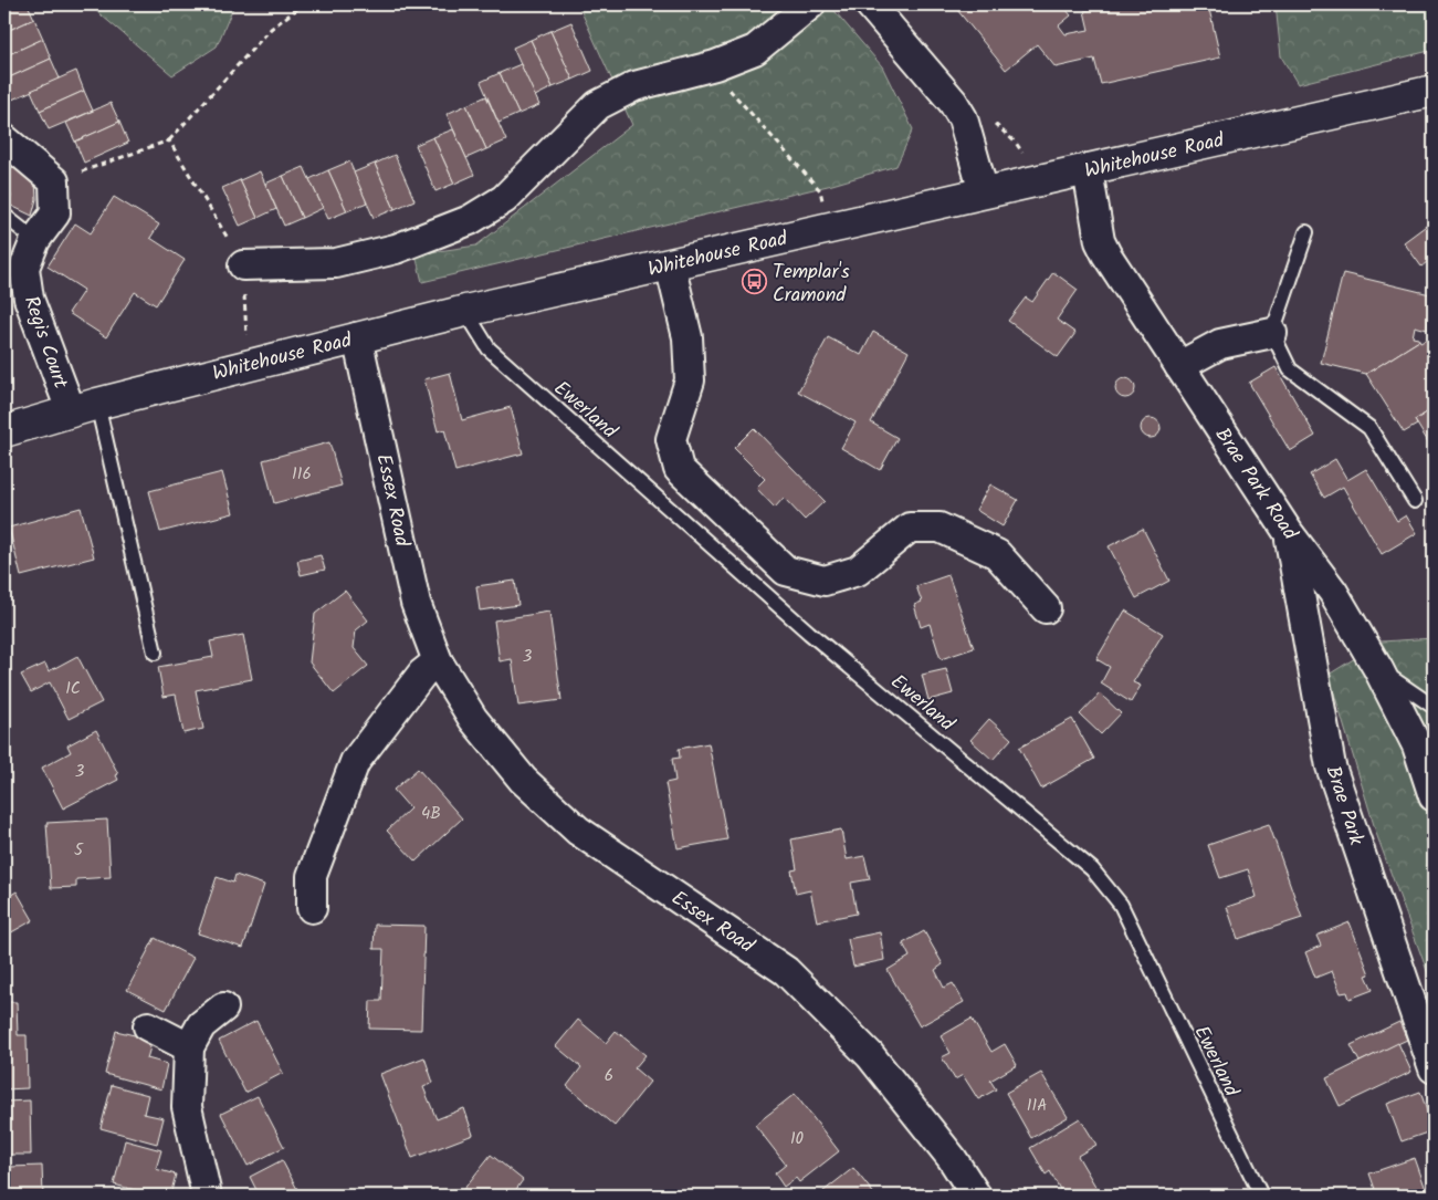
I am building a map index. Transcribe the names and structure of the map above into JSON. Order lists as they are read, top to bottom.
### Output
{
  "streets": {
    "street": [
      "Whitehouse Road",
      "Regis Court",
      "Brae Park Road",
      "Essex Road",
      "Brae Park"
    ],
    "lane": ["Ewerland"]
  },
  "crossings": [
    ["Whitehouse Road", "Regis Court"],
    ["Whitehouse Road", "Ewerland"],
    ["Whitehouse Road", "Brae Park Road"],
    ["Whitehouse Road", "Essex Road"],
    ["Brae Park Road", "Brae Park"]
  ],
  "places": {
    "bus stop": ["Templar's Cramond"]
  },
  "house_numbers": [
    "116",
    "3",
    "1C",
    "3",
    "4B",
    "5",
    "6",
    "11A",
    "10"
  ]
}
